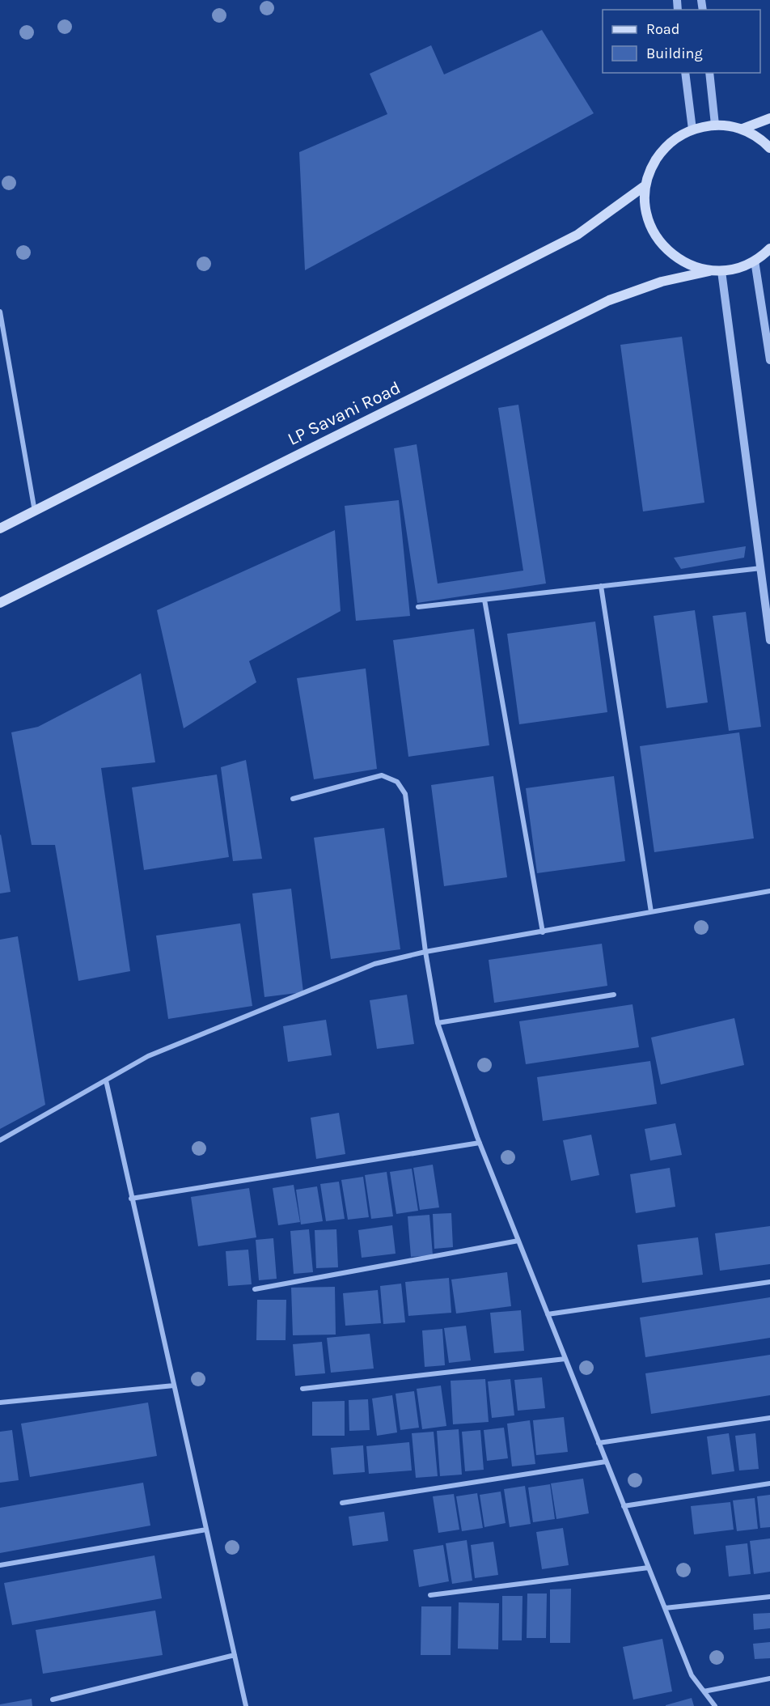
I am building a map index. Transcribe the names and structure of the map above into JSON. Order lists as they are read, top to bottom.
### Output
{
  "streets": {
    "main road": ["LP Savani Road"]
  },
  "legend": ["Road", "Building"]
}
